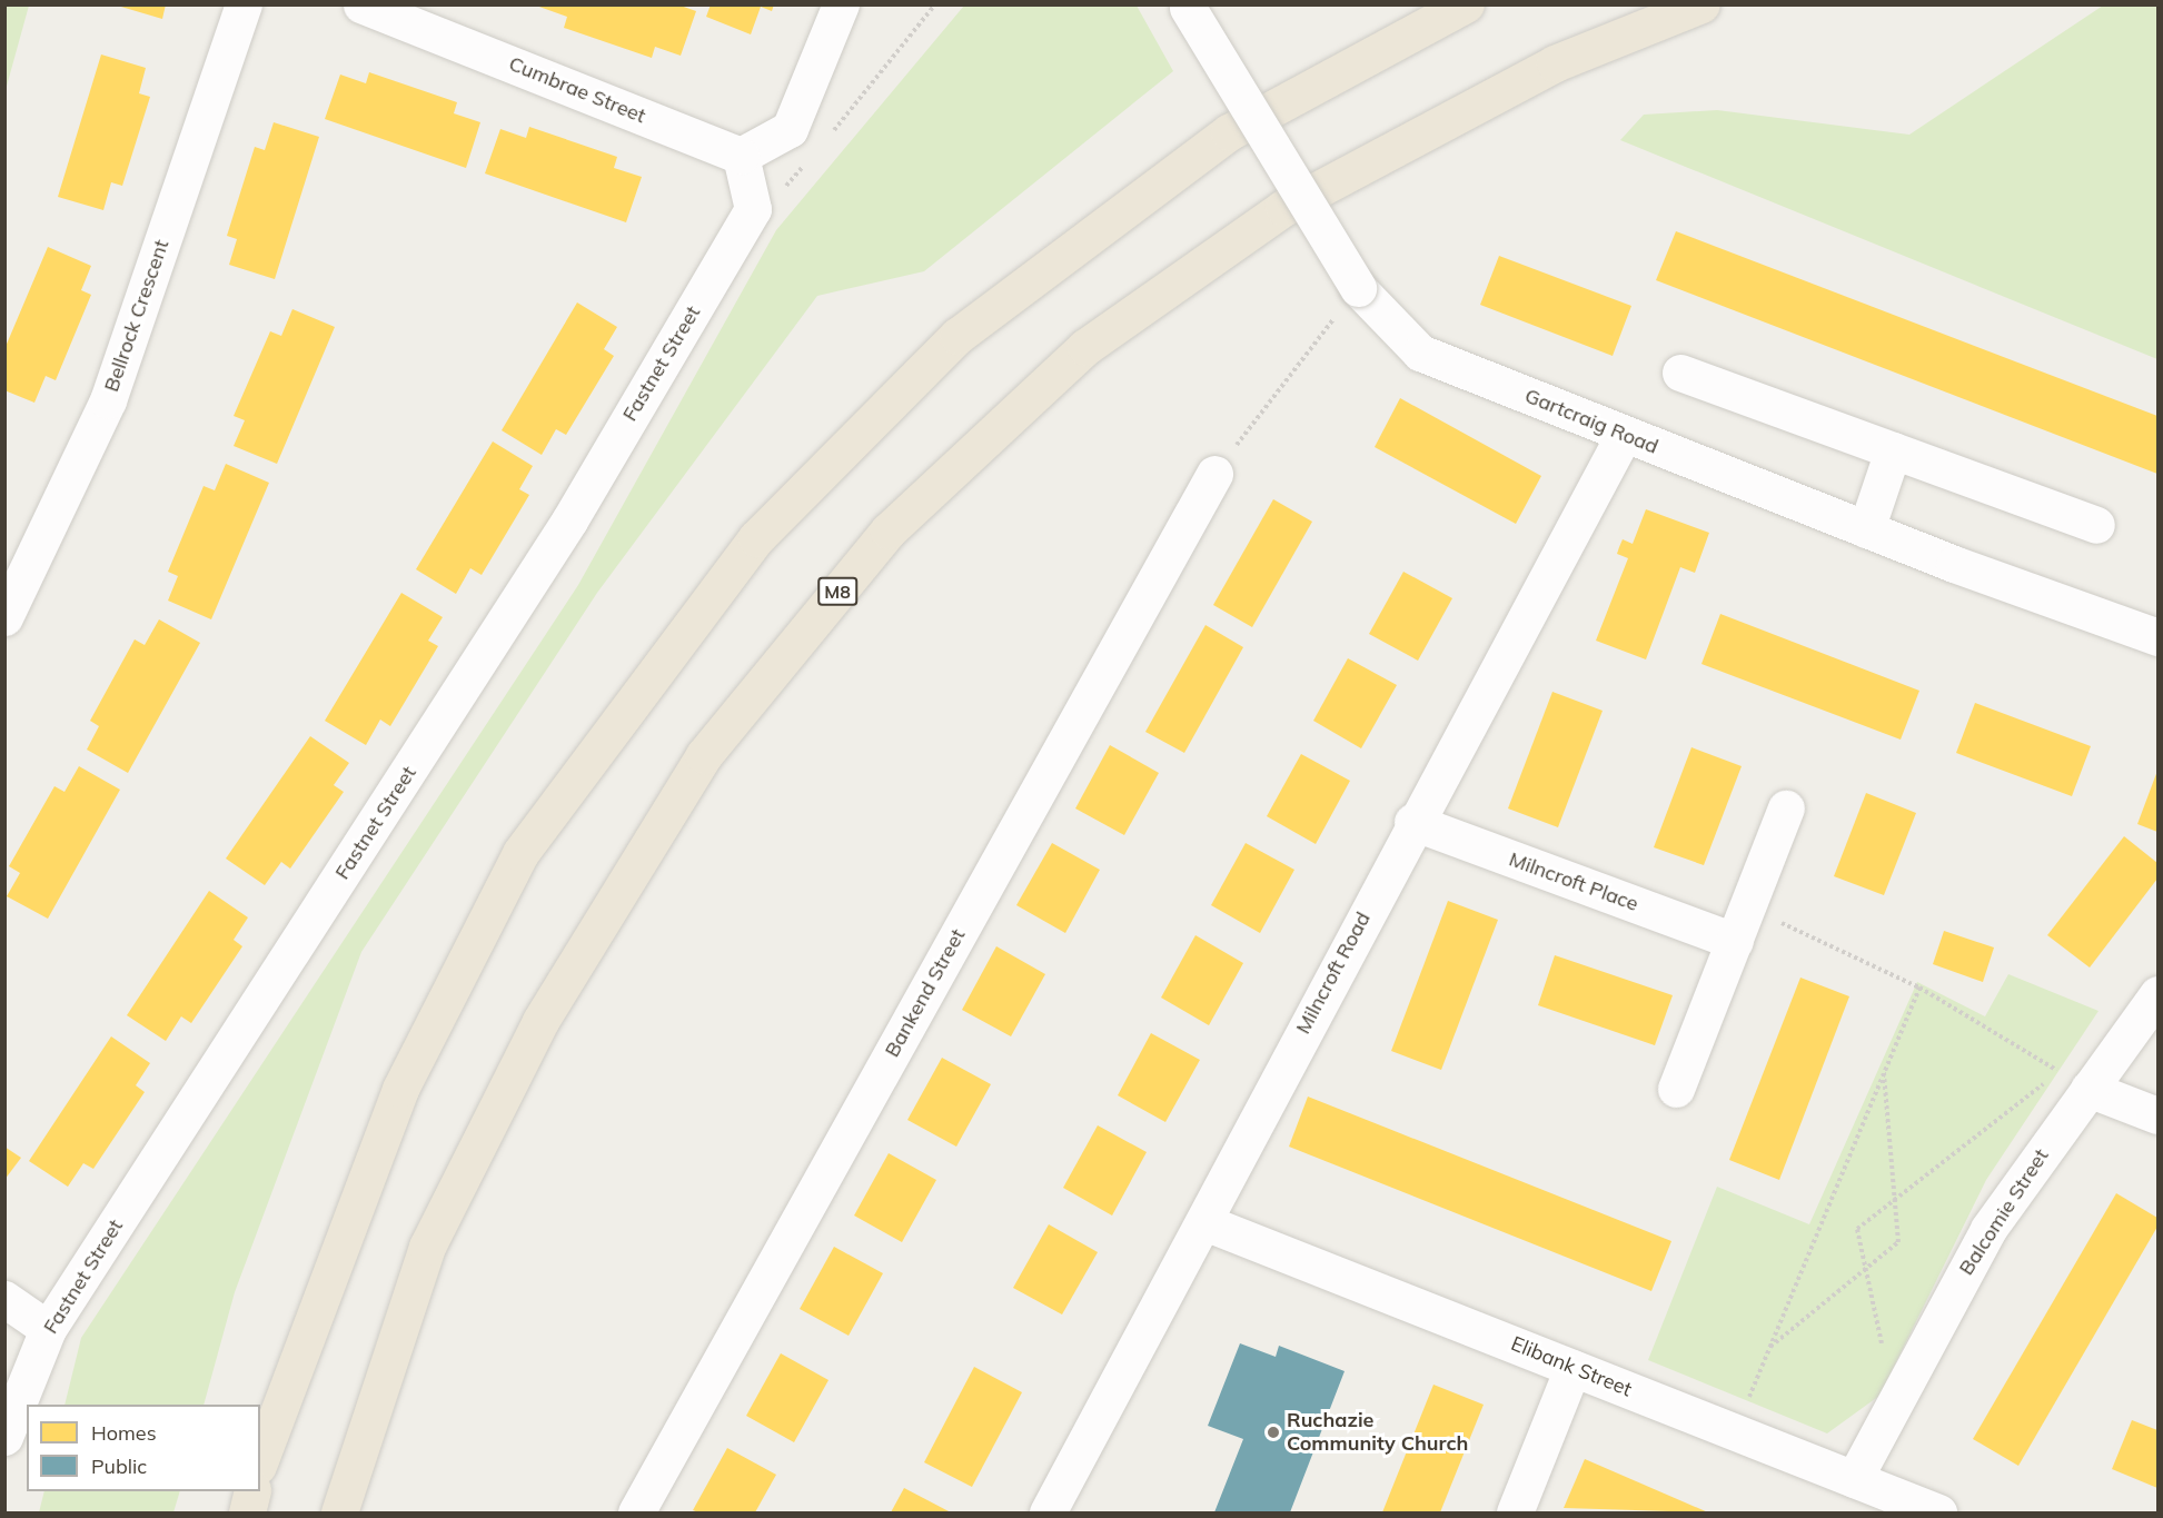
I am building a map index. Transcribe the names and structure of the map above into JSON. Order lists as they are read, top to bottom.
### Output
{
  "streets": {
    "highway": ["M8"],
    "street": [
      "Cumbrae Street",
      "Bellrock Crescent",
      "Fastnet Street",
      "Gartcraig Road",
      "Milncroft Place",
      "Milncroft Road",
      "Bankend Street",
      "Balcomie Street",
      "Elibank Street"
    ]
  },
  "crossings": [
    ["Gartcraig Road", "Milncroft Road"],
    ["Milncroft Place", "Milncroft Road"],
    ["Milncroft Road", "Elibank Street"],
    ["Balcomie Street", "Elibank Street"]
  ],
  "places": ["Ruchazie Community Church"],
  "legend": ["Homes", "Public"]
}
